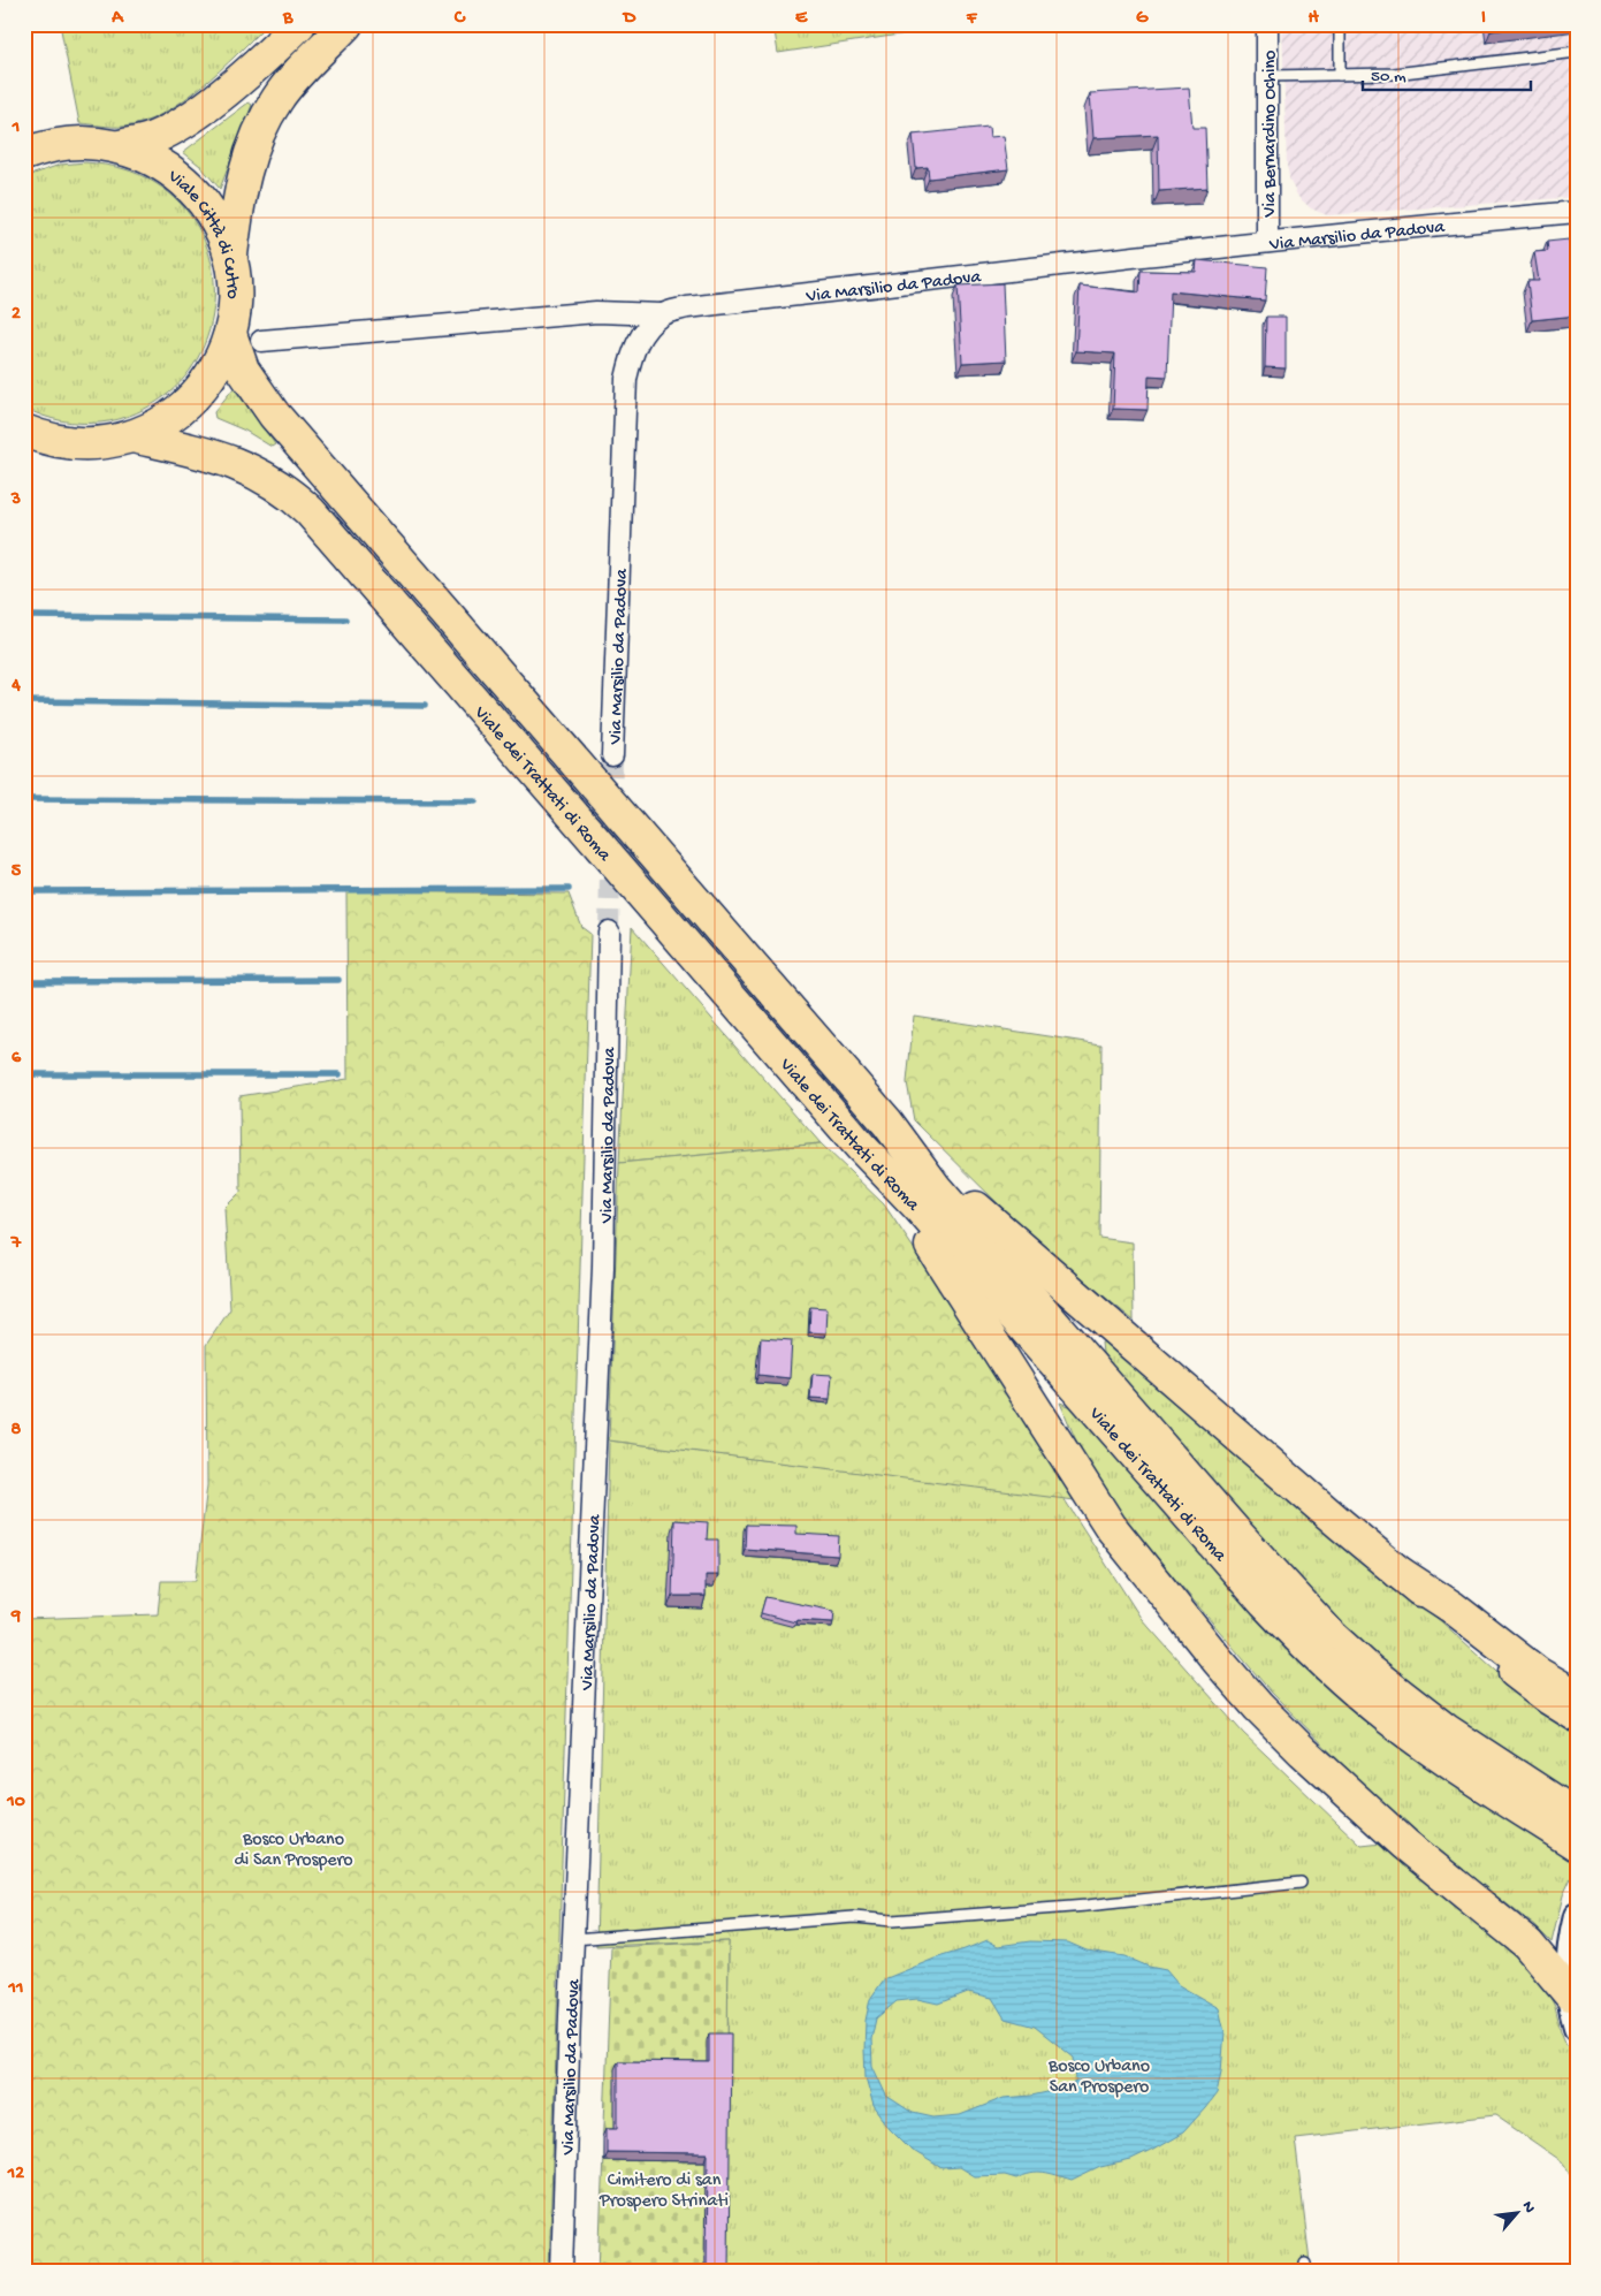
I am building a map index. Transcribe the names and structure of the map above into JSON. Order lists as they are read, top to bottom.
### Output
{
  "streets": {
    "highway": ["Viale Città di Cutro", "Viale dei Trattati di Roma"],
    "street": ["Via Bernardino Ochino", "Via Marsilio da Padova"]
  },
  "crossings": [
    ["Via Bernardino Ochino", "Via Marsilio da Padova"],
    ["Viale Città di Cutro", "Viale dei Trattati di Roma"]
  ],
  "parks": ["Bosco Urbano di San Prospero", "Bosco Urbano San Prospero", "Cimitero di san Prospero Strinati"],
  "scale_bar": "50 m",
  "north": "top right",
  "grid": {
    "columns": [
      "A",
      "B",
      "C",
      "D",
      "E",
      "F",
      "G",
      "H",
      "I"
    ],
    "rows": [
      "1",
      "2",
      "3",
      "4",
      "5",
      "6",
      "7",
      "8",
      "9",
      "10",
      "11",
      "12"
    ]
  }
}
